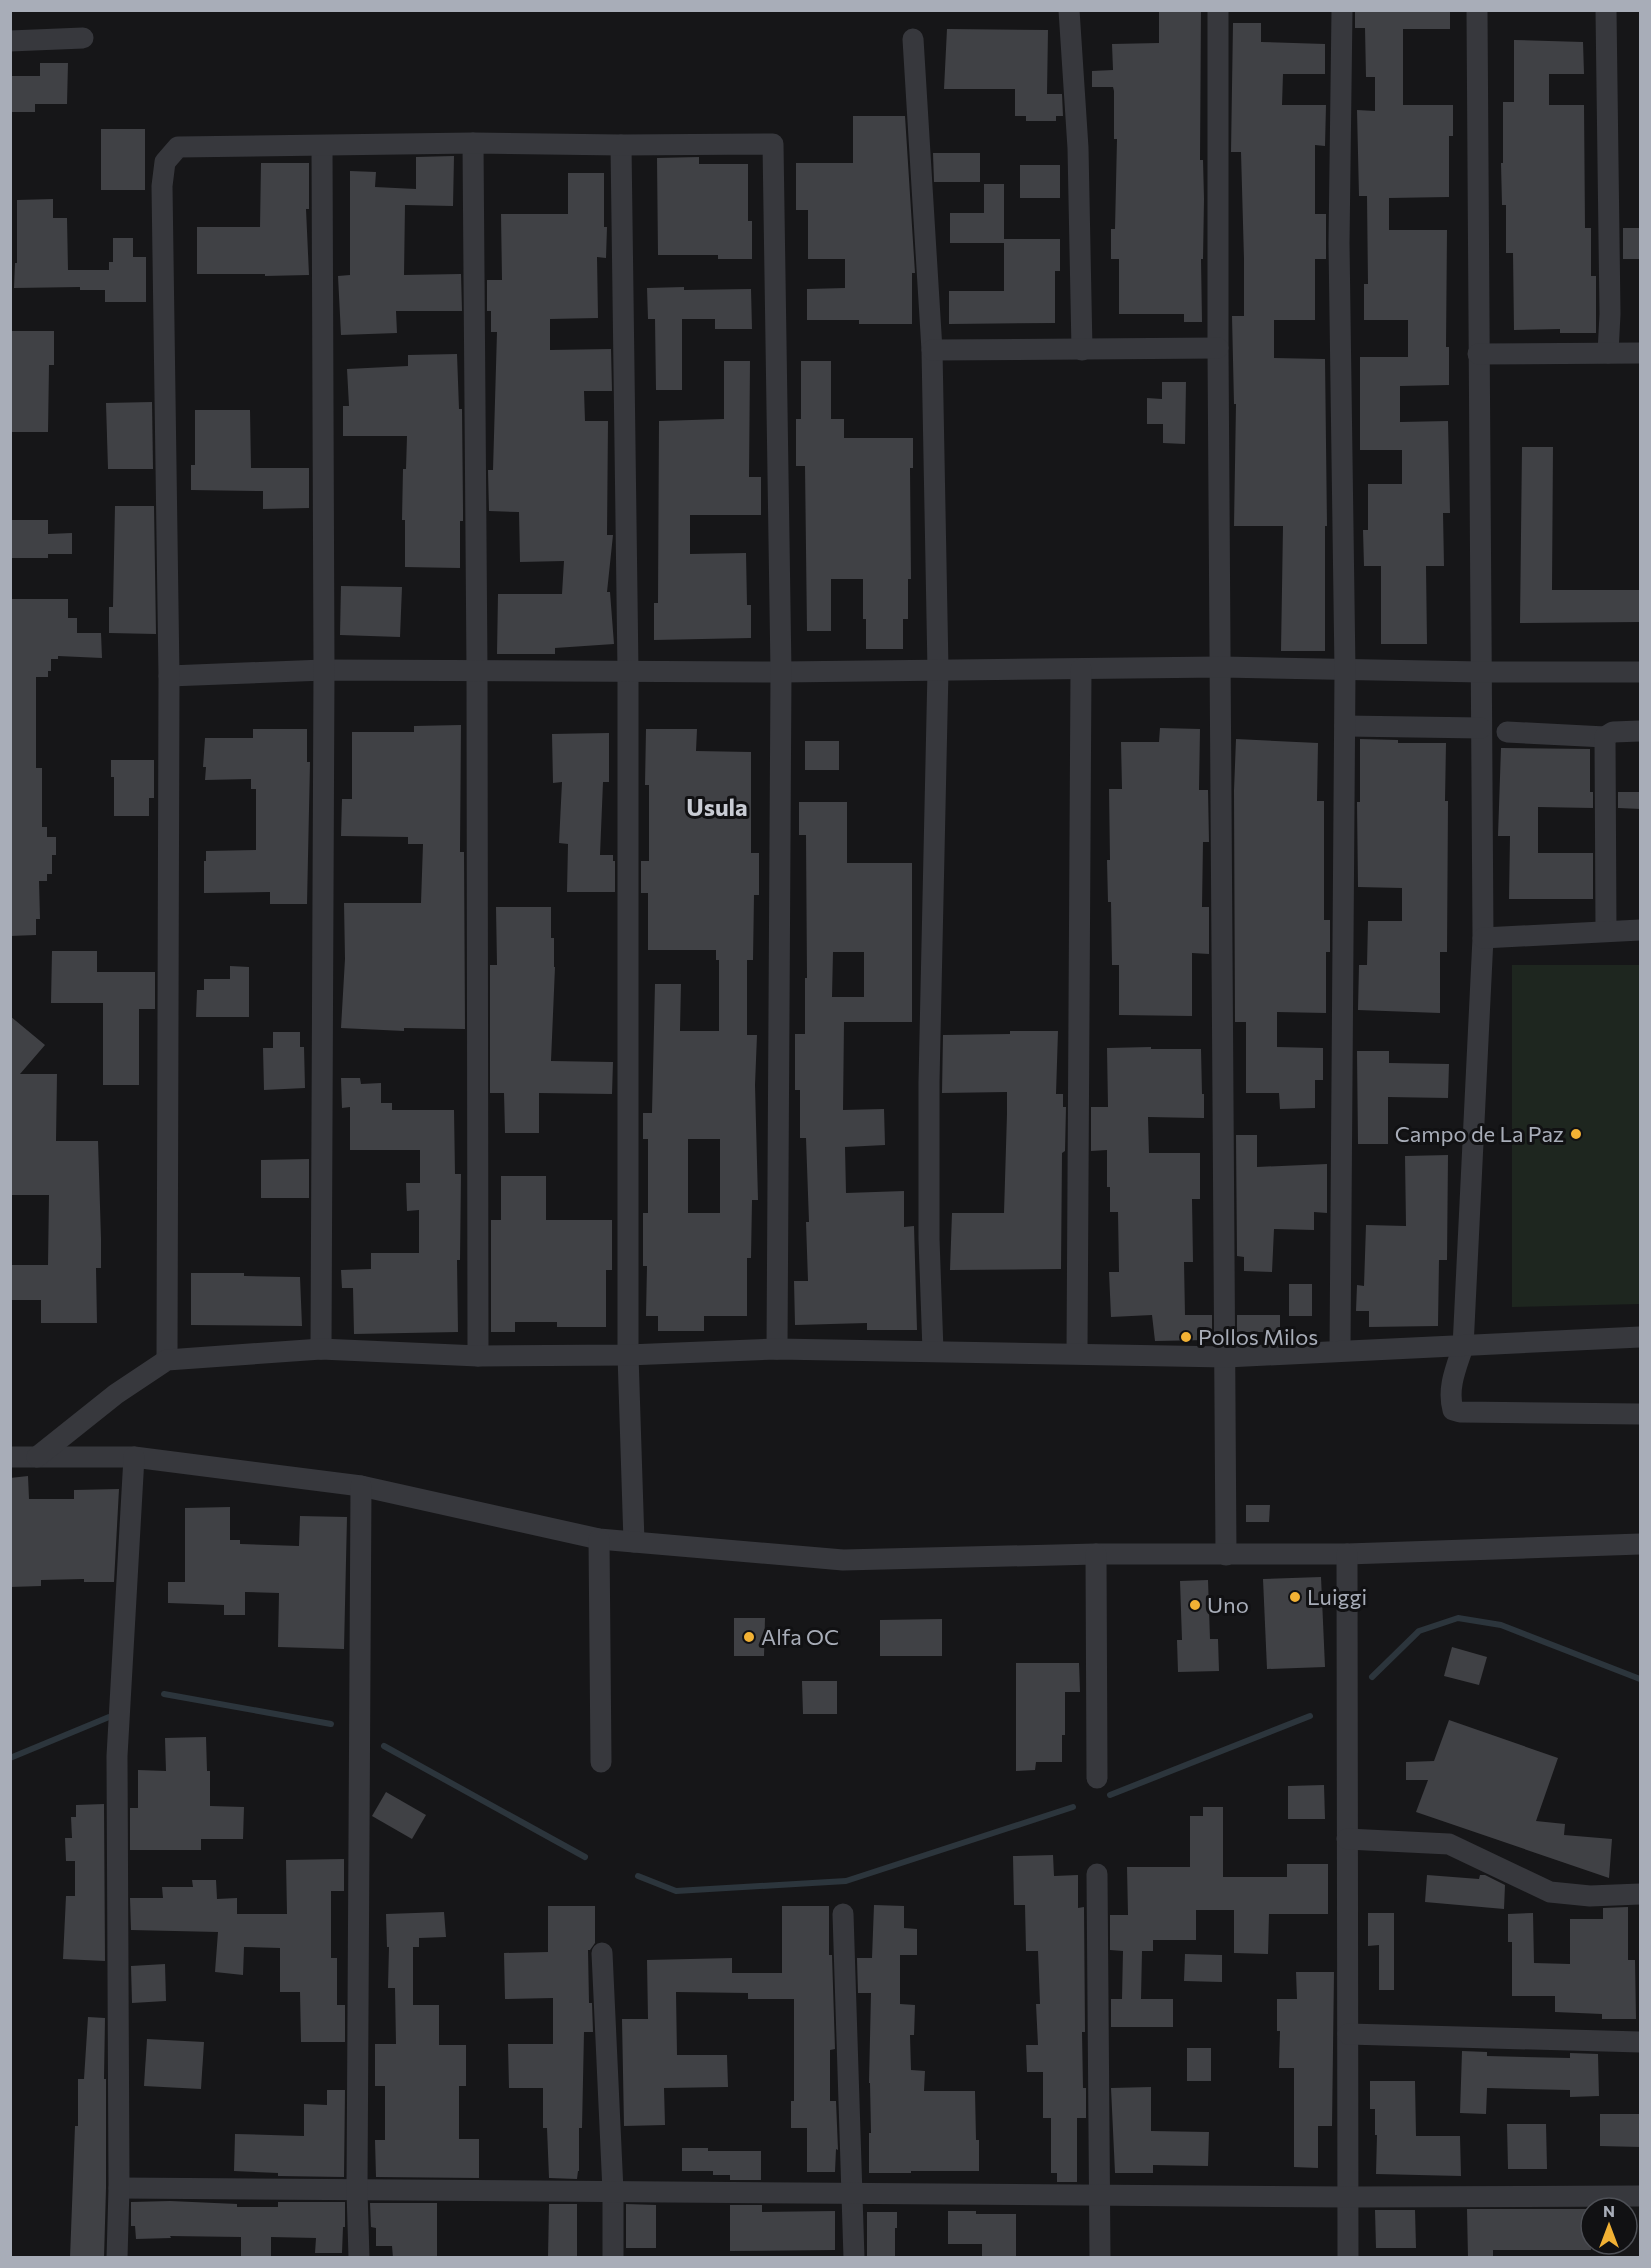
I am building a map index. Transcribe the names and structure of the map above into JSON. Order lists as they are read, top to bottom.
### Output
{
  "districts": ["Usula"],
  "places": [
    "Campo de La Paz",
    "Pollos Milos",
    "Luiggi",
    "Uno",
    "Alfa OC"
  ],
  "north": "top"
}
